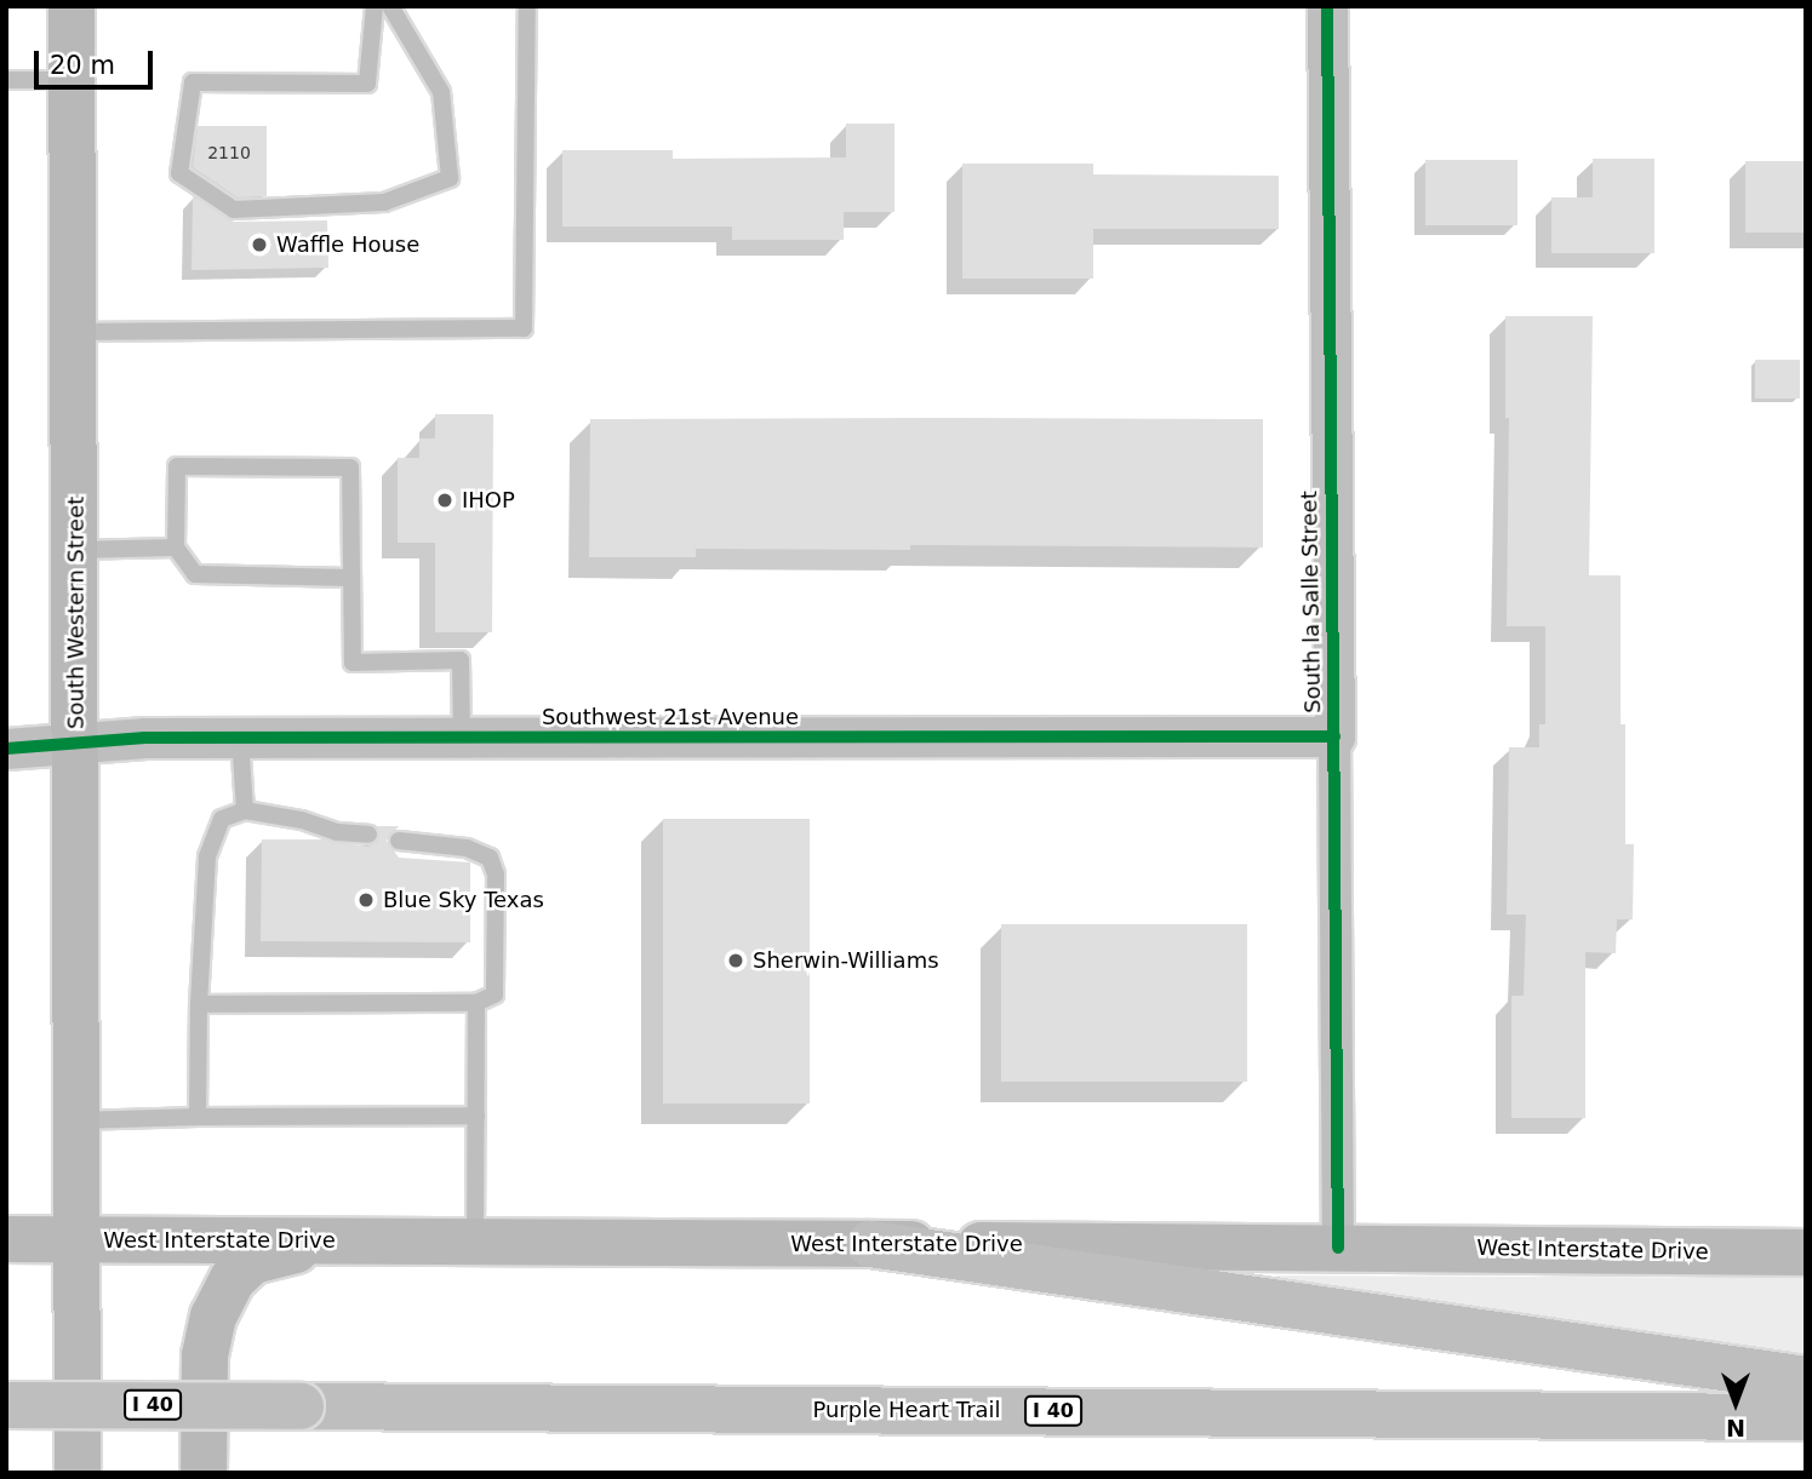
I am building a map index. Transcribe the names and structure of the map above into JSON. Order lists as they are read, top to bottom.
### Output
{
  "streets": {
    "highway": ["I 40", "Purple Heart Trail"],
    "main road": ["South Western Street", "West Interstate Drive"],
    "street": ["South la Salle Street", "Southwest 21st Avenue"]
  },
  "crossings": [
    ["South la Salle Street", "Southwest 21st Avenue"],
    ["South la Salle Street", "West Interstate Drive"],
    ["South Western Street", "Southwest 21st Avenue"],
    ["South Western Street", "West Interstate Drive"]
  ],
  "places": [
    "Waffle House",
    "IHOP",
    "Blue Sky Texas",
    "Sherwin-Williams"
  ],
  "house_numbers": ["2110"],
  "scale_bar": "20 m",
  "north": "bottom"
}
